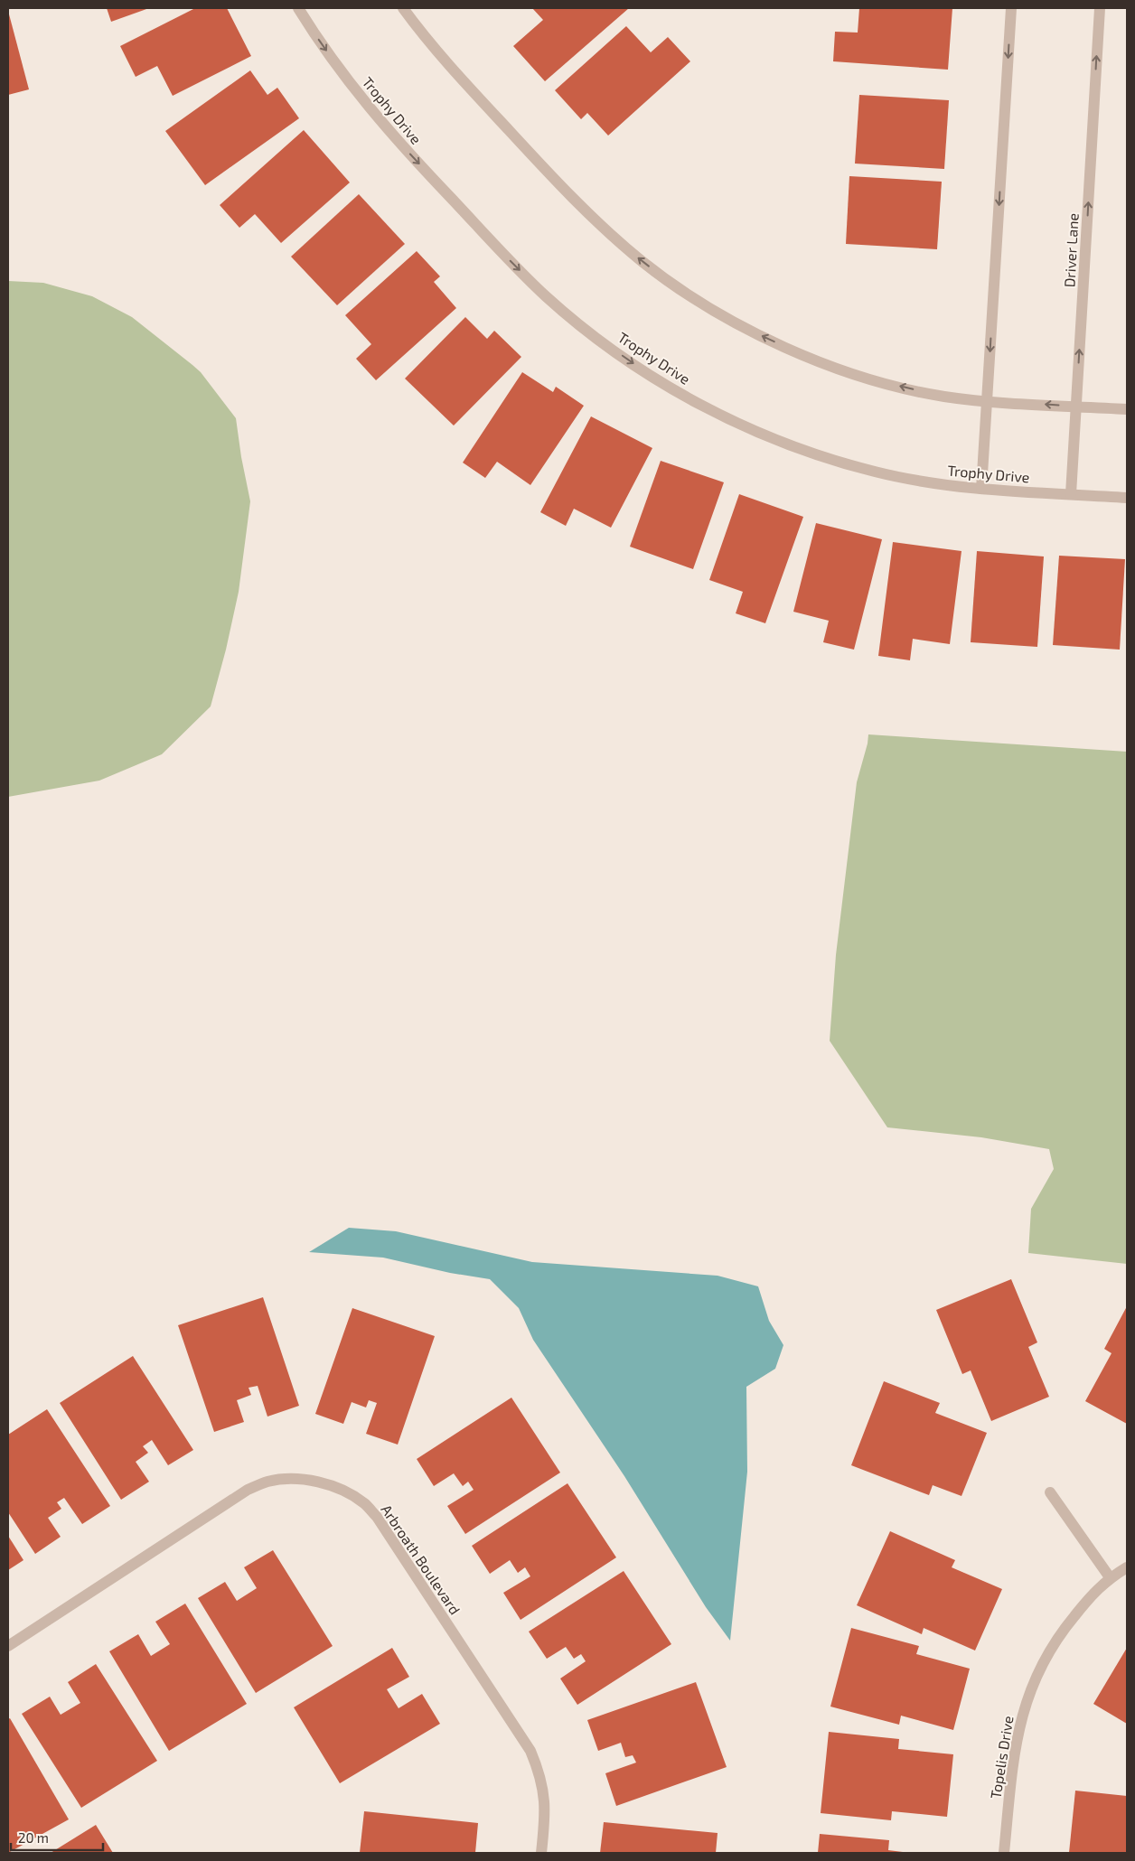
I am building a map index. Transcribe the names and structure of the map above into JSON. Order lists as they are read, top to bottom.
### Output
{
  "streets": {
    "street": [
      "Trophy Drive",
      "Driver Lane",
      "Arbroath Boulevard",
      "Topelis Drive"
    ]
  },
  "crossings": [
    ["Trophy Drive", "Driver Lane"]
  ],
  "scale_bar": "20 m"
}
